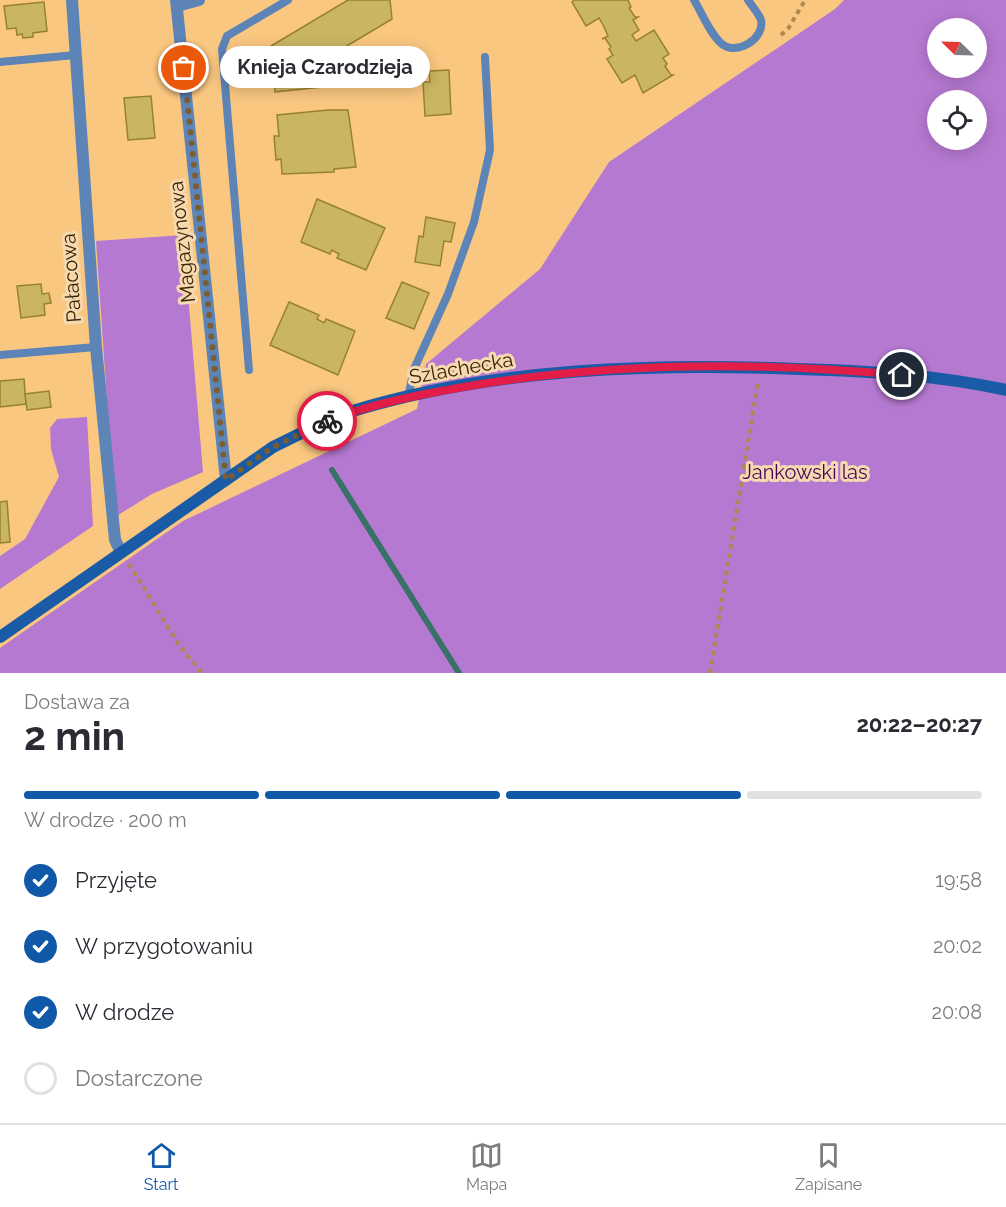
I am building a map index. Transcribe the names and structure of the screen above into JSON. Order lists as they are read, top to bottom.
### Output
{
  "streets": {
    "street": ["Magazynowa", "Pałacowa", "Szlachecka"]
  },
  "crossings": [
    ["Magazynowa", "Szlachecka"],
    ["Pałacowa", "Szlachecka"]
  ],
  "parks": ["Jankowski las"],
  "places": ["Knieja Czarodzieja"],
  "north": "top left",
  "page": {
    "bubble": "Knieja Czarodzieja",
    "heading": ["2 min", "Dostawa za", "20:22–20:27"],
    "bar": "W drodze · 200 m",
    "list": [
      ["Przyjęte", "19:58"],
      ["W przygotowaniu", "20:02"],
      ["W drodze", "20:08"],
      "Dostarczone"
    ],
    "tabs": ["Start", "Mapa", "Zapisane"]
  }
}
